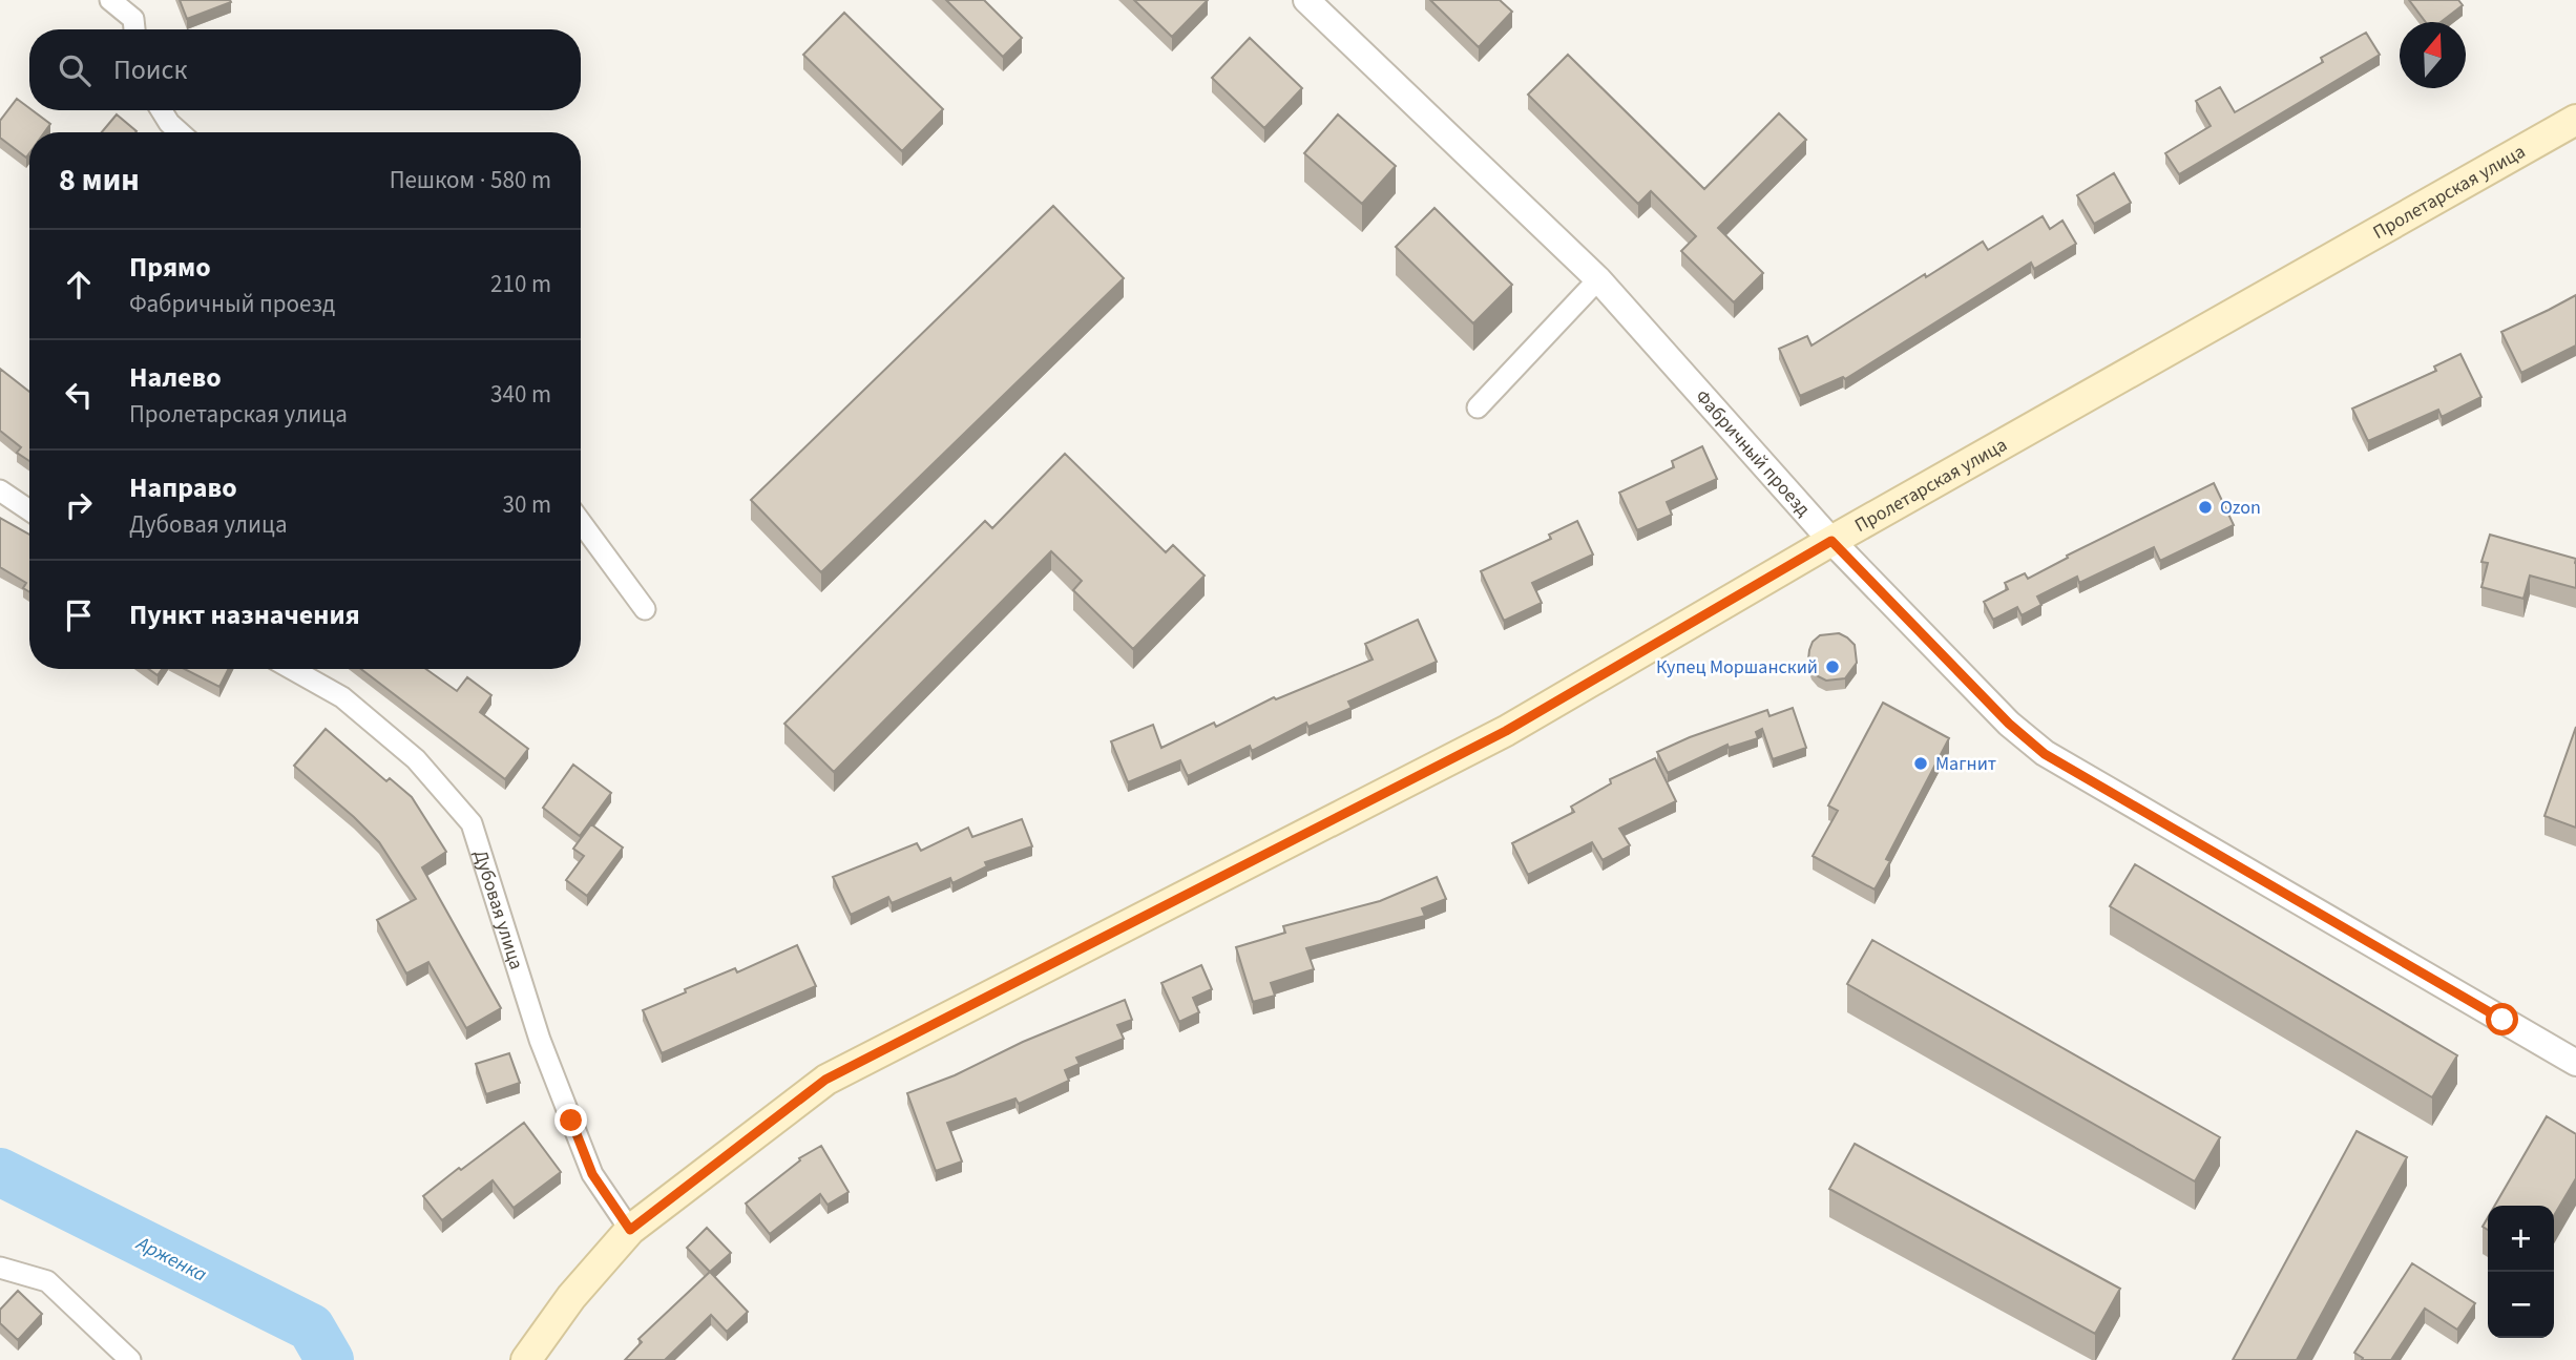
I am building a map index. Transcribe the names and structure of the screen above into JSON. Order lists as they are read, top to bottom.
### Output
{
  "streets": {
    "main road": ["Пролетарская улица"],
    "street": ["Фабричный проезд", "Дубовая улица"]
  },
  "crossings": [
    ["Пролетарская улица", "Фабричный проезд"],
    ["Пролетарская улица", "Дубовая улица"]
  ],
  "water": ["Арженка"],
  "places": ["Ozon", "Купец Моршанский", "Магнит"],
  "north": "top",
  "page": {
    "search": "Поиск",
    "heading": ["8 мин", "Пешком · 580 m"],
    "list": [
      ["Прямо", "Фабричный проезд", "210 m"],
      ["Налево", "Пролетарская улица", "340 m"],
      ["Направо", "Дубовая улица", "30 m"],
      "Пункт назначения"
    ],
    "map_buttons": ["+", "−"]
  }
}
